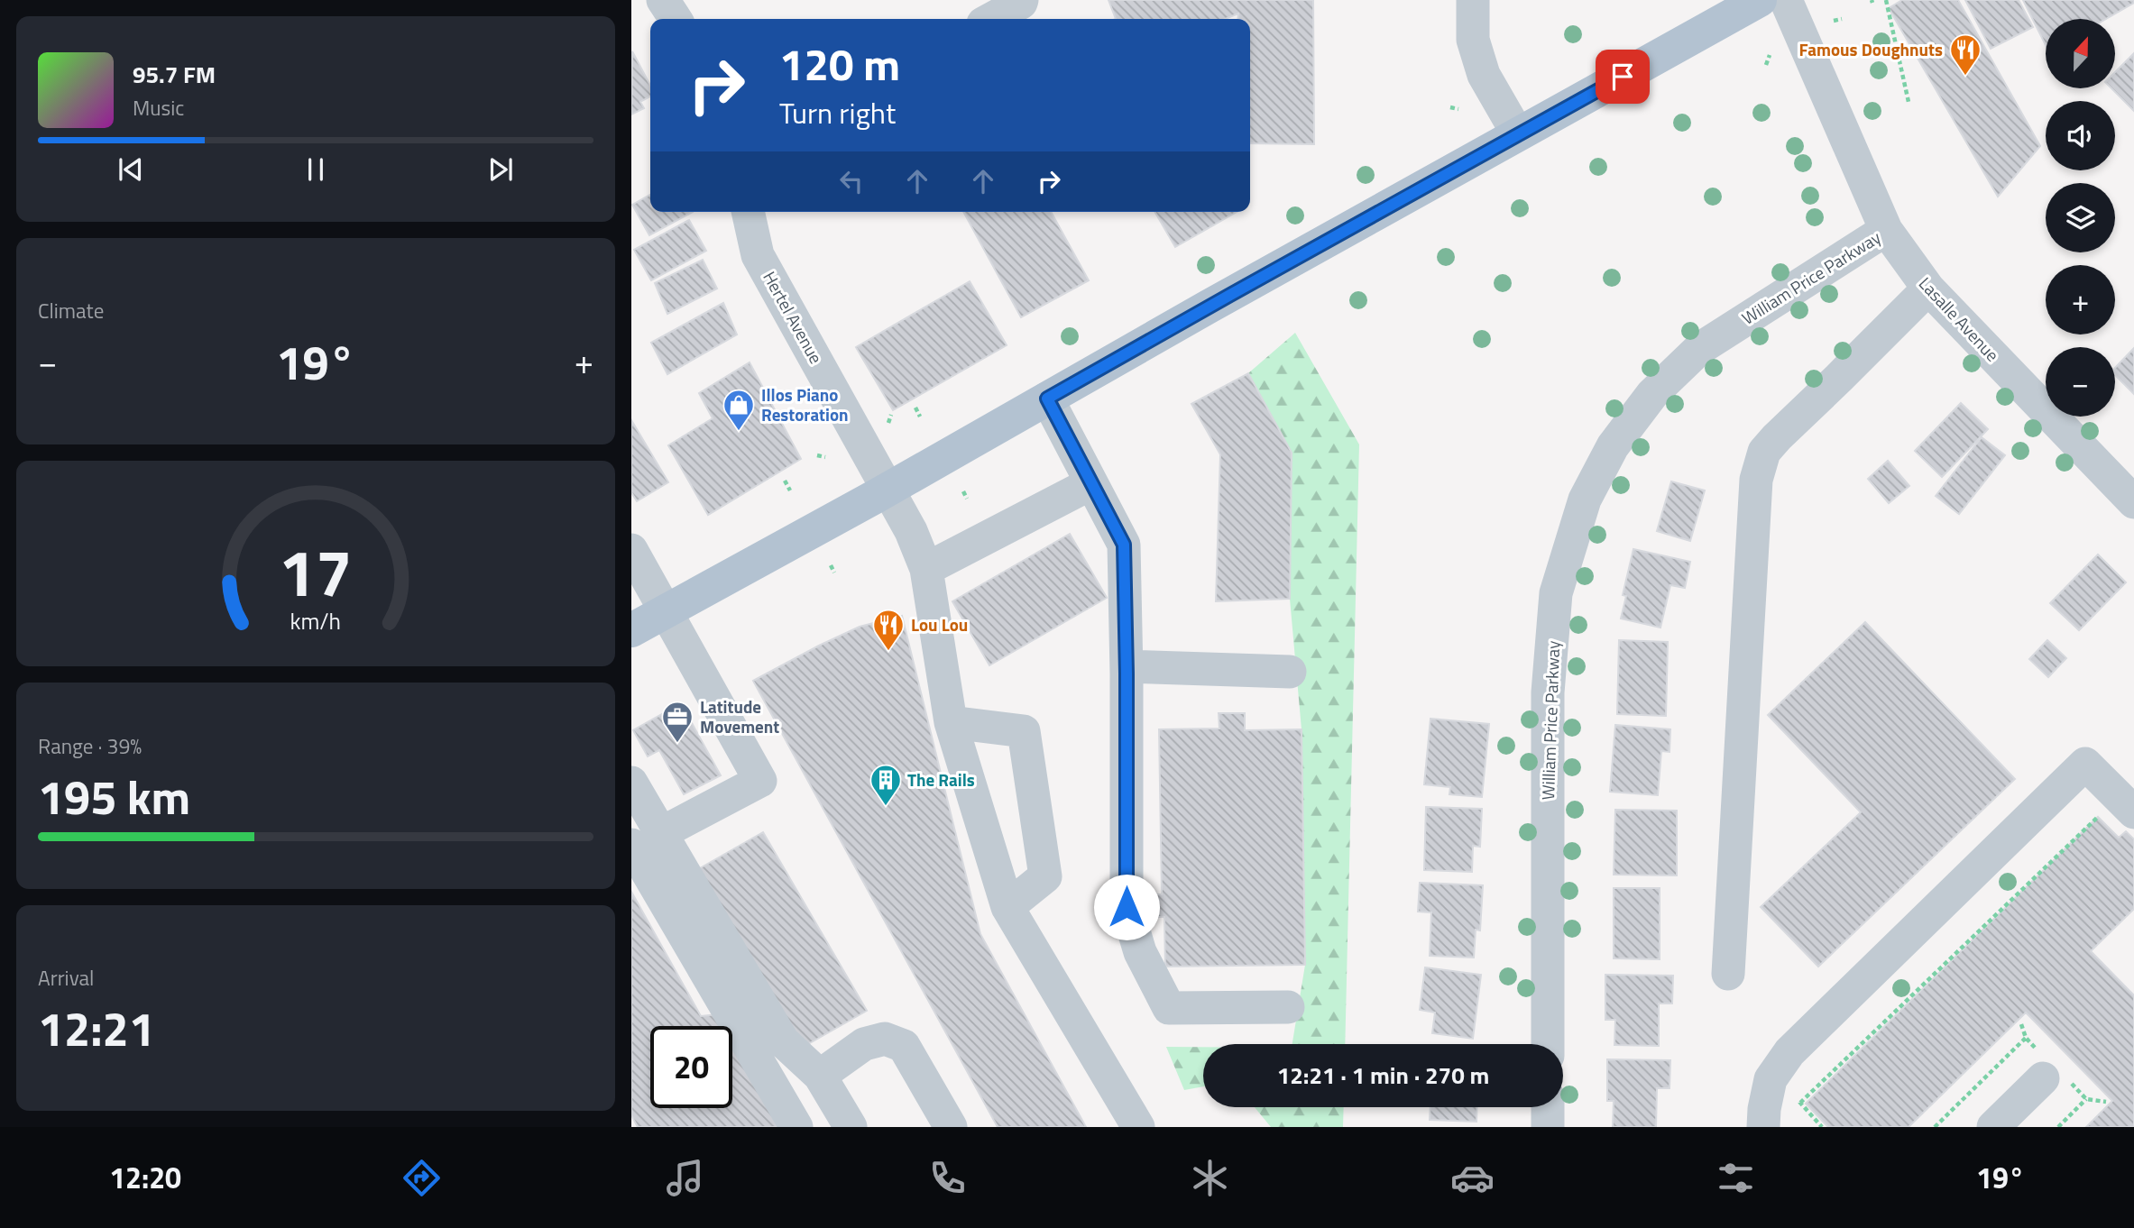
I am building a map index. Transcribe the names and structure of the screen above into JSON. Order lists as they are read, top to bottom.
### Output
{
  "streets": {
    "street": ["William Price Parkway", "Hertel Avenue", "Lasalle Avenue"]
  },
  "crossings": [
    ["William Price Parkway", "Lasalle Avenue"]
  ],
  "places": {
    "restaurant": ["Famous Doughnuts", "Lou Lou"],
    "shop": ["Illos Piano Restoration"],
    "office": ["Latitude Movement"],
    "building": ["The Rails"]
  },
  "north": "top",
  "page": {
    "map_buttons": ["+", "−"],
    "turn": ["120 m", "Turn right"],
    "song": ["95.7 FM", "Music"],
    "tile": [
      "Climate",
      ["Range · 39%", "195 km"],
      ["Arrival", "12:21"]
    ],
    "heat": ["−", "19°", "+"],
    "limit": "20",
    "trip": "12:21 · 1 min · 270 m",
    "tabs": ["12:20", "19°"],
    "gauge": ["17", "km/h"]
  }
}
